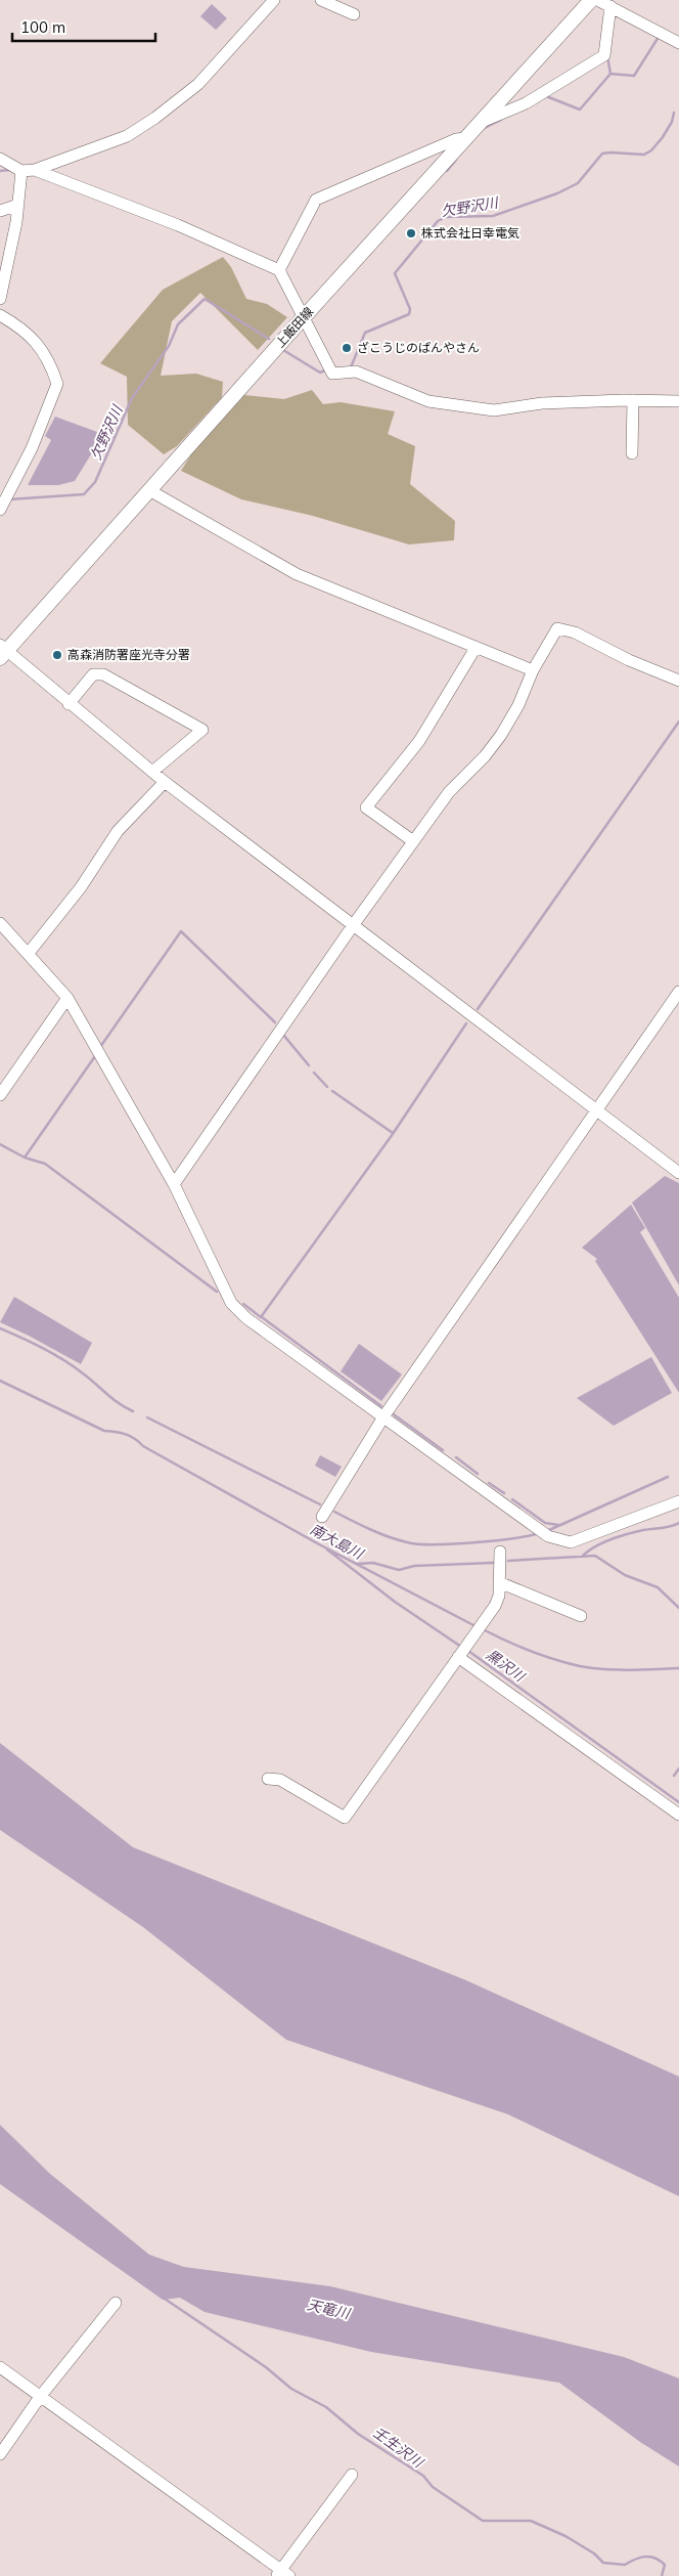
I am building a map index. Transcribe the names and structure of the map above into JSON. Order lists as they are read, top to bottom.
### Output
{
  "streets": {
    "main road": ["上飯田線"]
  },
  "water": [
    "欠野沢川",
    "南大島川",
    "黒沢川",
    "天竜川",
    "壬生沢川"
  ],
  "places": ["株式会社日幸電気", "ざこうじのぱんやさん", "高森消防署座光寺分署"],
  "scale_bar": "100 m"
}
